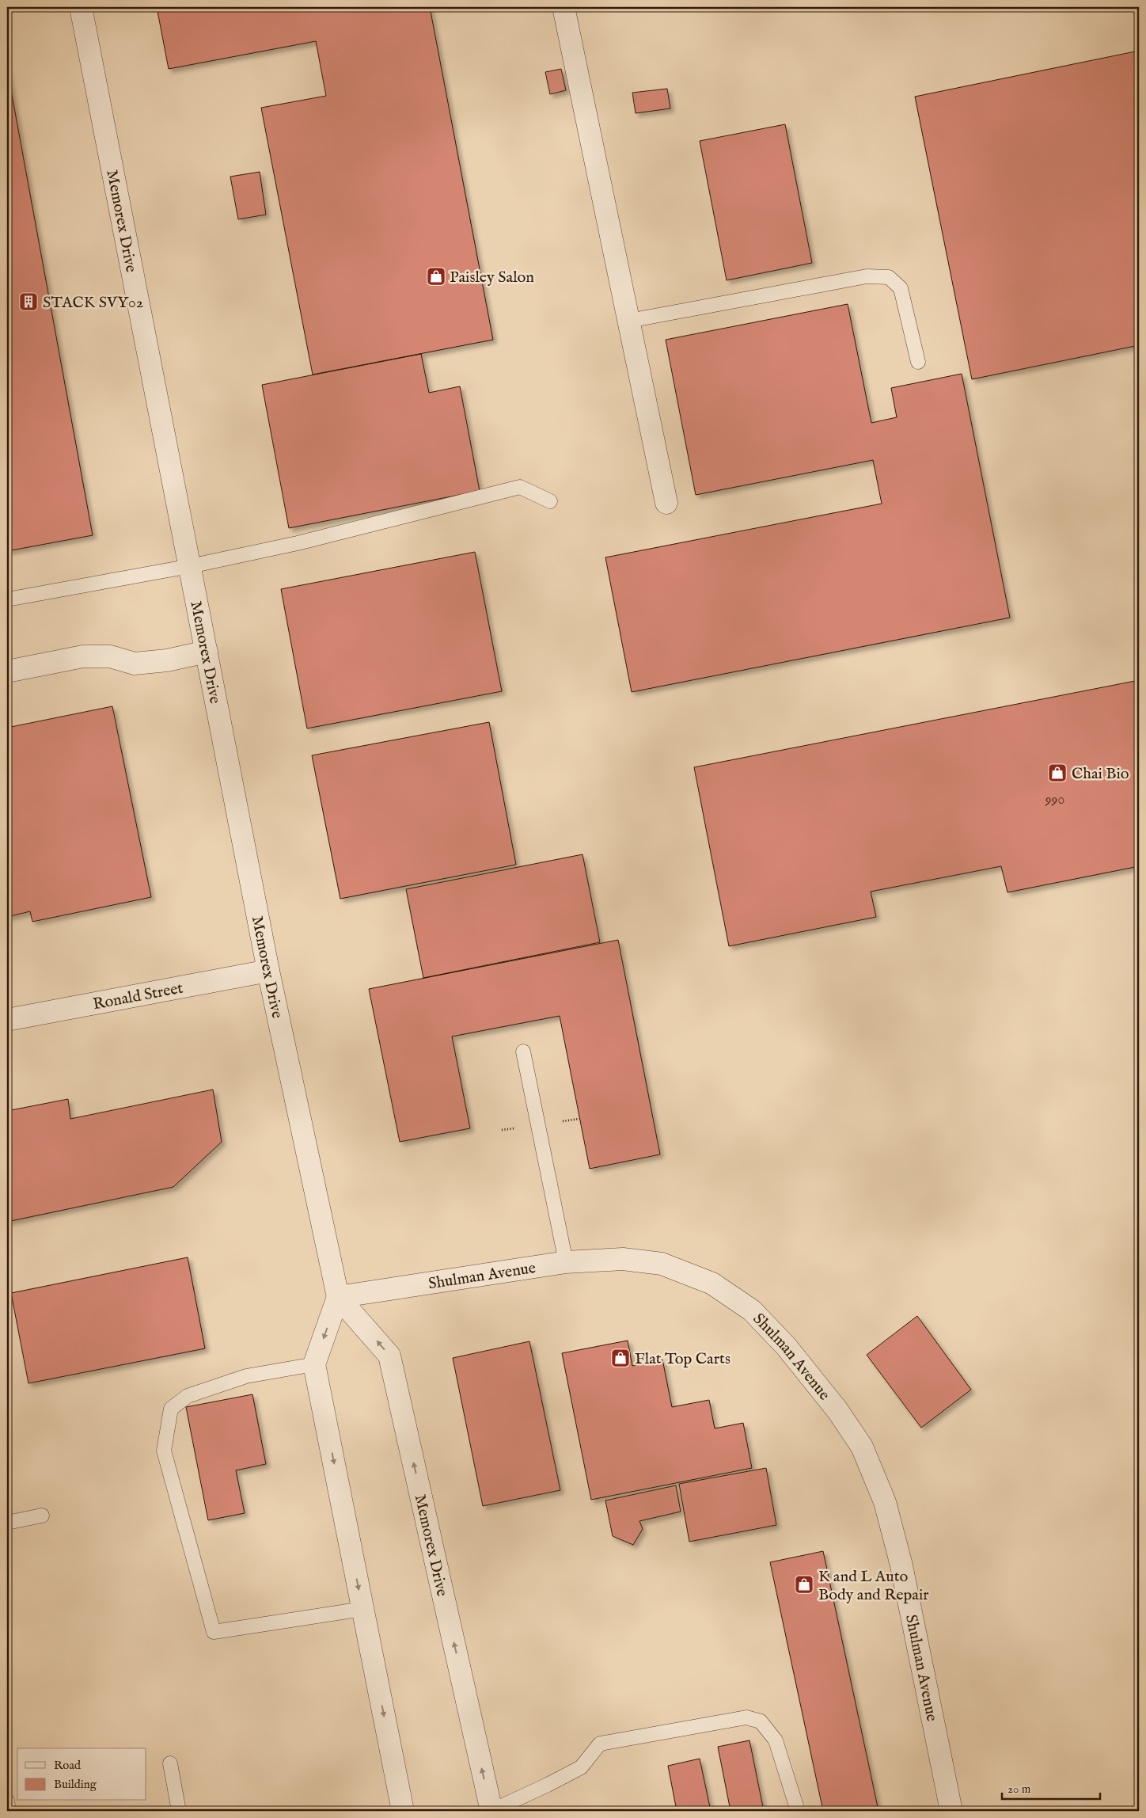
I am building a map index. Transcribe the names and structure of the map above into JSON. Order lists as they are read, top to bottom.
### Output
{
  "streets": {
    "street": ["Memorex Drive", "Ronald Street", "Shulman Avenue"]
  },
  "crossings": [
    ["Memorex Drive", "Ronald Street"],
    ["Memorex Drive", "Shulman Avenue"]
  ],
  "places": {
    "shop": [
      "Paisley Salon",
      "Chai Bio",
      "Flat Top Carts",
      "K and L Auto Body and Repair"
    ],
    "building": ["STACK SVY02"]
  },
  "house_numbers": ["990"],
  "legend": ["Road", "Building"],
  "scale_bar": "20 m"
}
